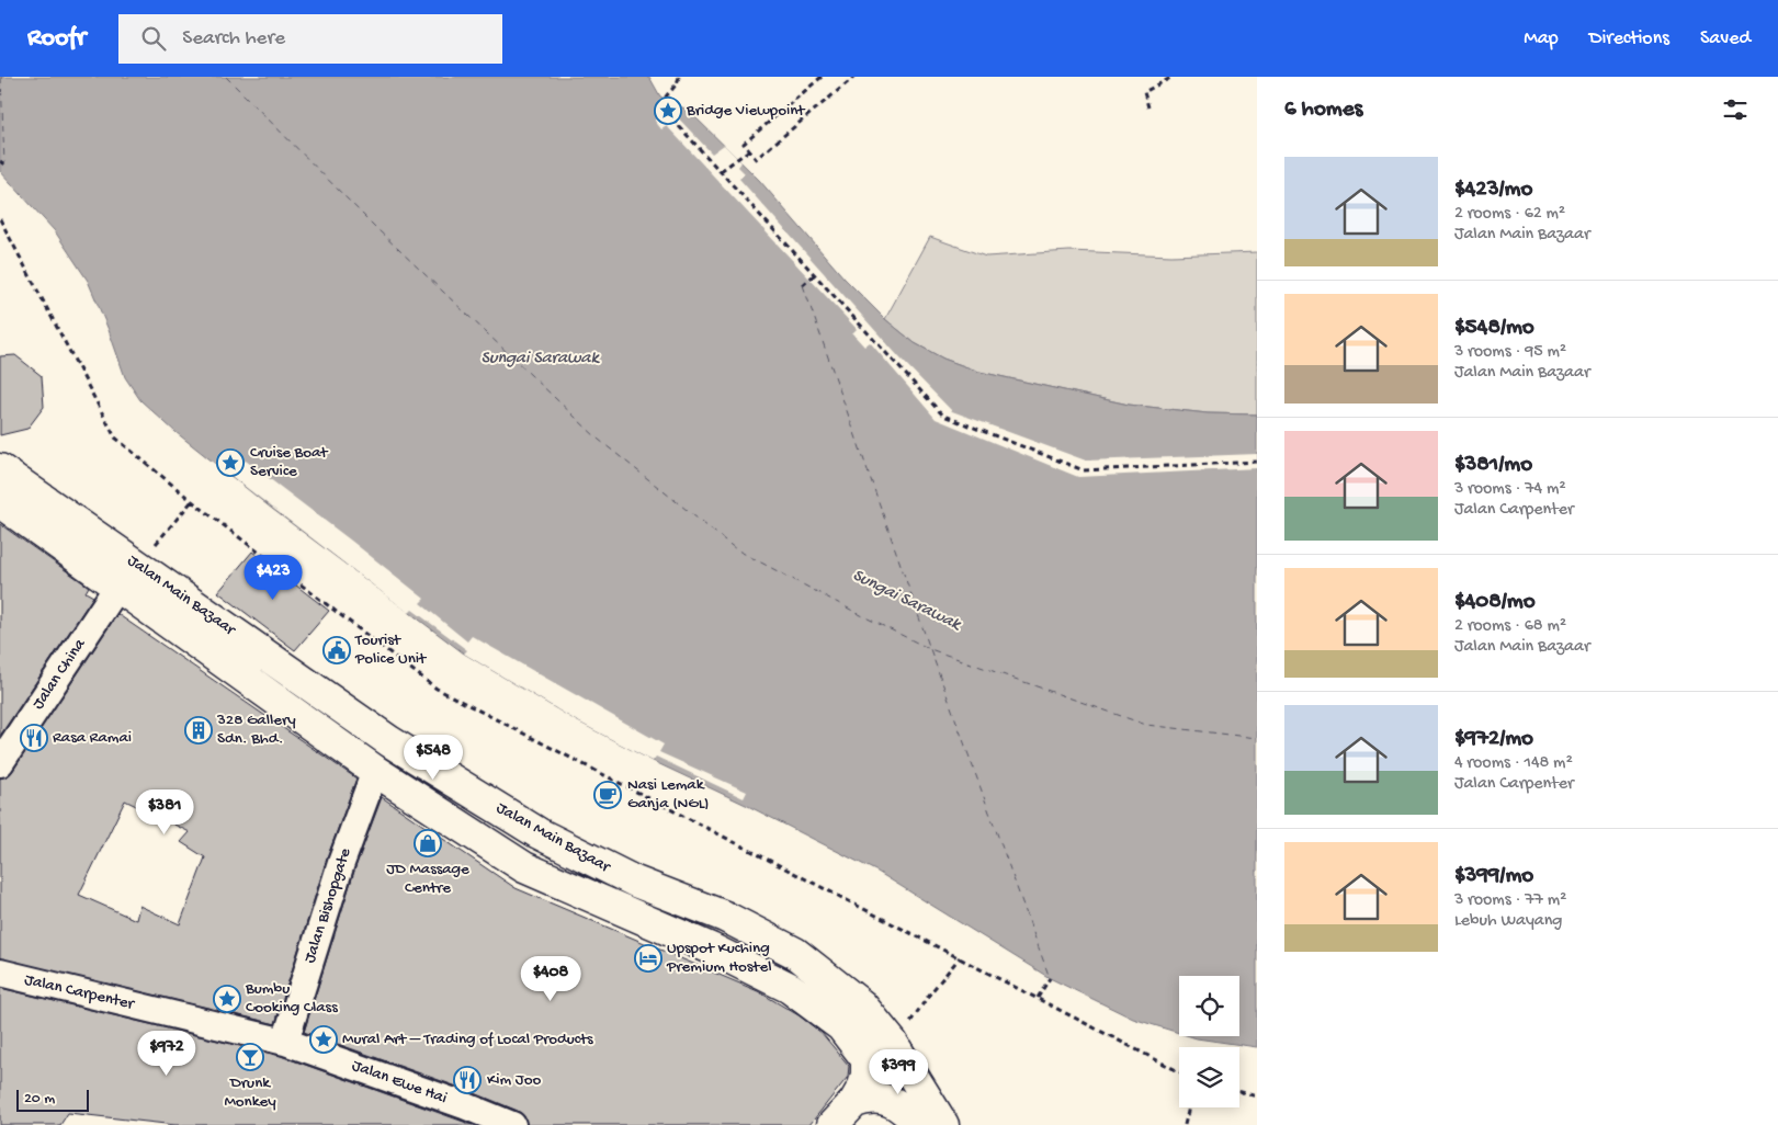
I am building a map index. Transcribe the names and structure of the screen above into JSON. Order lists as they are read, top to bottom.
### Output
{
  "streets": {
    "main road": ["Jalan Main Bazaar"],
    "street": [
      "Jalan China",
      "Jalan Bishopgate",
      "Jalan Carpenter",
      "Jalan Ewe Hai"
    ]
  },
  "crossings": [
    ["Jalan Main Bazaar", "Jalan China"],
    ["Jalan Main Bazaar", "Jalan Bishopgate"],
    ["Jalan Bishopgate", "Jalan Carpenter"],
    ["Jalan Bishopgate", "Jalan Ewe Hai"],
    ["Jalan Carpenter", "Jalan Ewe Hai"]
  ],
  "water": ["Sungai Sarawak"],
  "places": {
    "place": [
      "Bridge Viewpoint",
      "Cruise Boat Service",
      "Bumbu Cooking Class",
      "Mural Art – Trading of Local Products"
    ],
    "public building": ["Tourist Police Unit"],
    "building": ["328 Gallery Sdn. Bhd."],
    "restaurant": ["Rasa Ramai", "Kim Joo"],
    "cafe": ["Nasi Lemak Ganja (NGL)"],
    "shop": ["JD Massage Centre"],
    "hotel": ["Upspot Kuching Premium Hostel"],
    "bar": ["Drunk Monkey"]
  },
  "scale_bar": "20 m",
  "page": {
    "header": "Roofr",
    "search": "Search here",
    "nav": ["Map", "Directions", "Saved"],
    "heading": "6 homes",
    "list": [
      {
        "name": "$423/mo",
        "note": "2 rooms · 62 m² · Jalan Main Bazaar"
      },
      {
        "name": "$548/mo",
        "note": "3 rooms · 95 m² · Jalan Main Bazaar"
      },
      {
        "name": "$381/mo",
        "note": "3 rooms · 74 m² · Jalan Carpenter"
      },
      {
        "name": "$408/mo",
        "note": "2 rooms · 68 m² · Jalan Main Bazaar"
      },
      {
        "name": "$972/mo",
        "note": "4 rooms · 148 m² · Jalan Carpenter"
      },
      {
        "name": "$399/mo",
        "note": "3 rooms · 77 m² · Lebuh Wayang"
      }
    ],
    "price": [
      "$423",
      "$548",
      "$381",
      "$408",
      "$972",
      "$399"
    ],
    "scale": "20 m"
  }
}
